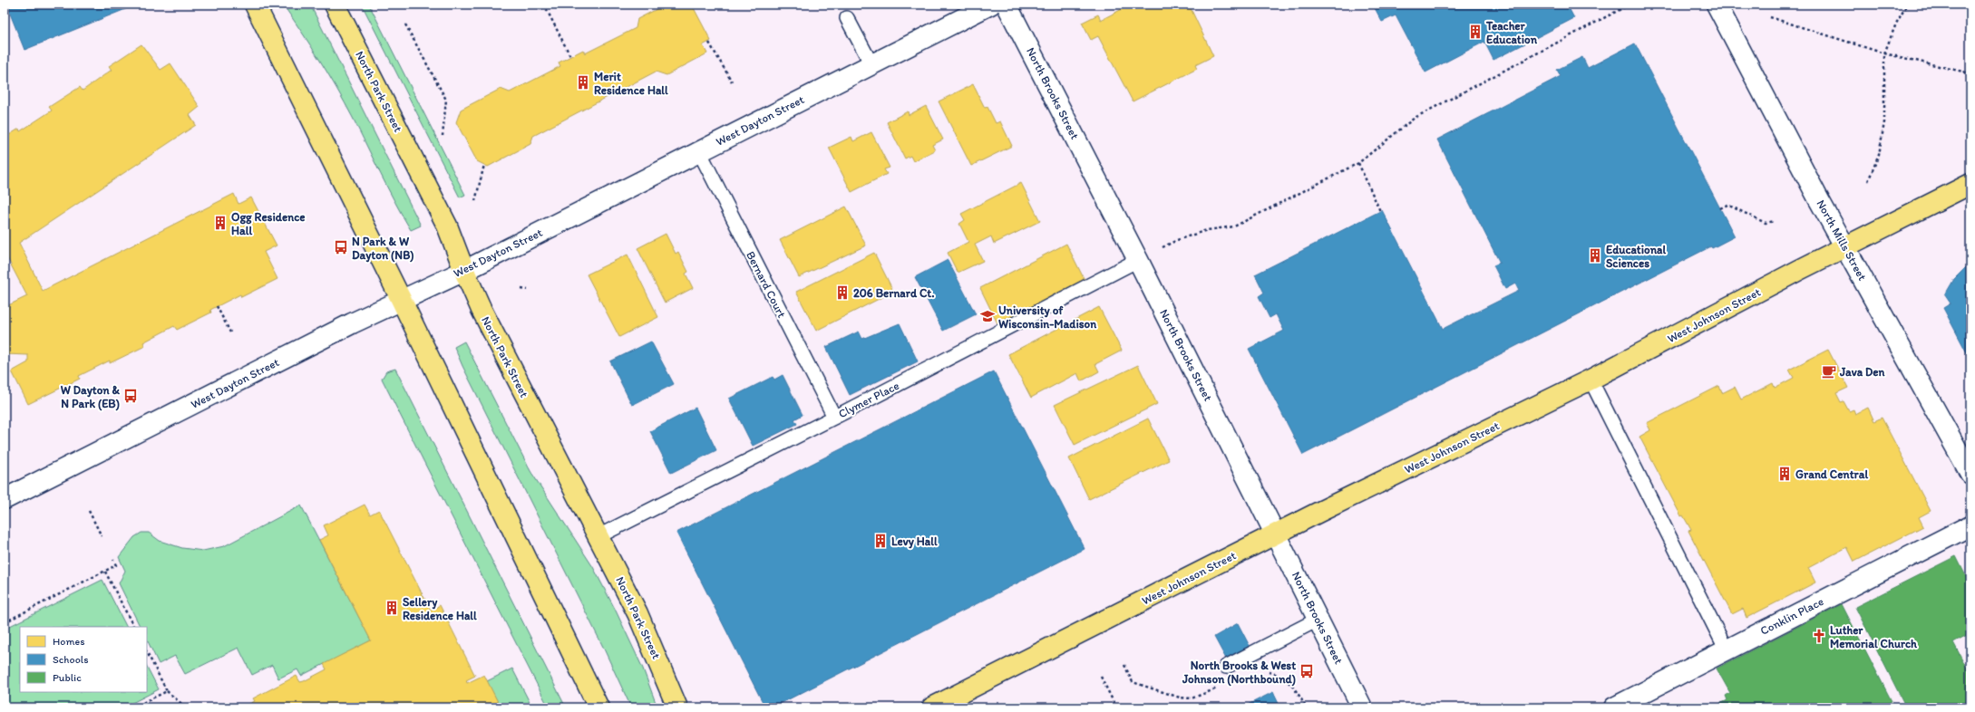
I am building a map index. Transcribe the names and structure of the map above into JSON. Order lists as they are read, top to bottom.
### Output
{
  "streets": {
    "main road": ["North Park Street", "West Johnson Street"],
    "street": [
      "North Brooks Street",
      "West Dayton Street",
      "North Mills Street",
      "Conklin Place"
    ],
    "lane": ["Bernard Court", "Clymer Place"]
  },
  "crossings": [
    ["North Park Street", "West Dayton Street"],
    ["North Park Street", "Clymer Place"],
    ["North Brooks Street", "West Johnson Street"],
    ["North Brooks Street", "Clymer Place"],
    ["West Dayton Street", "Bernard Court"],
    ["North Mills Street", "West Johnson Street"],
    ["Bernard Court", "Clymer Place"]
  ],
  "places": {
    "building": [
      "Teacher Education",
      "Merit Residence Hall",
      "Ogg Residence Hall",
      "Educational Sciences",
      "206 Bernard Ct.",
      "Grand Central",
      "Levy Hall",
      "Sellery Residence Hall"
    ],
    "bus stop": ["N Park & W Dayton (NB)", "W Dayton & N Park (EB)", "North Brooks & West Johnson (Northbound)"],
    "school or university": ["University of Wisconsin-Madison"],
    "cafe": ["Java Den"],
    "church": ["Luther Memorial Church"]
  },
  "legend": ["Homes", "Schools", "Public"]
}
